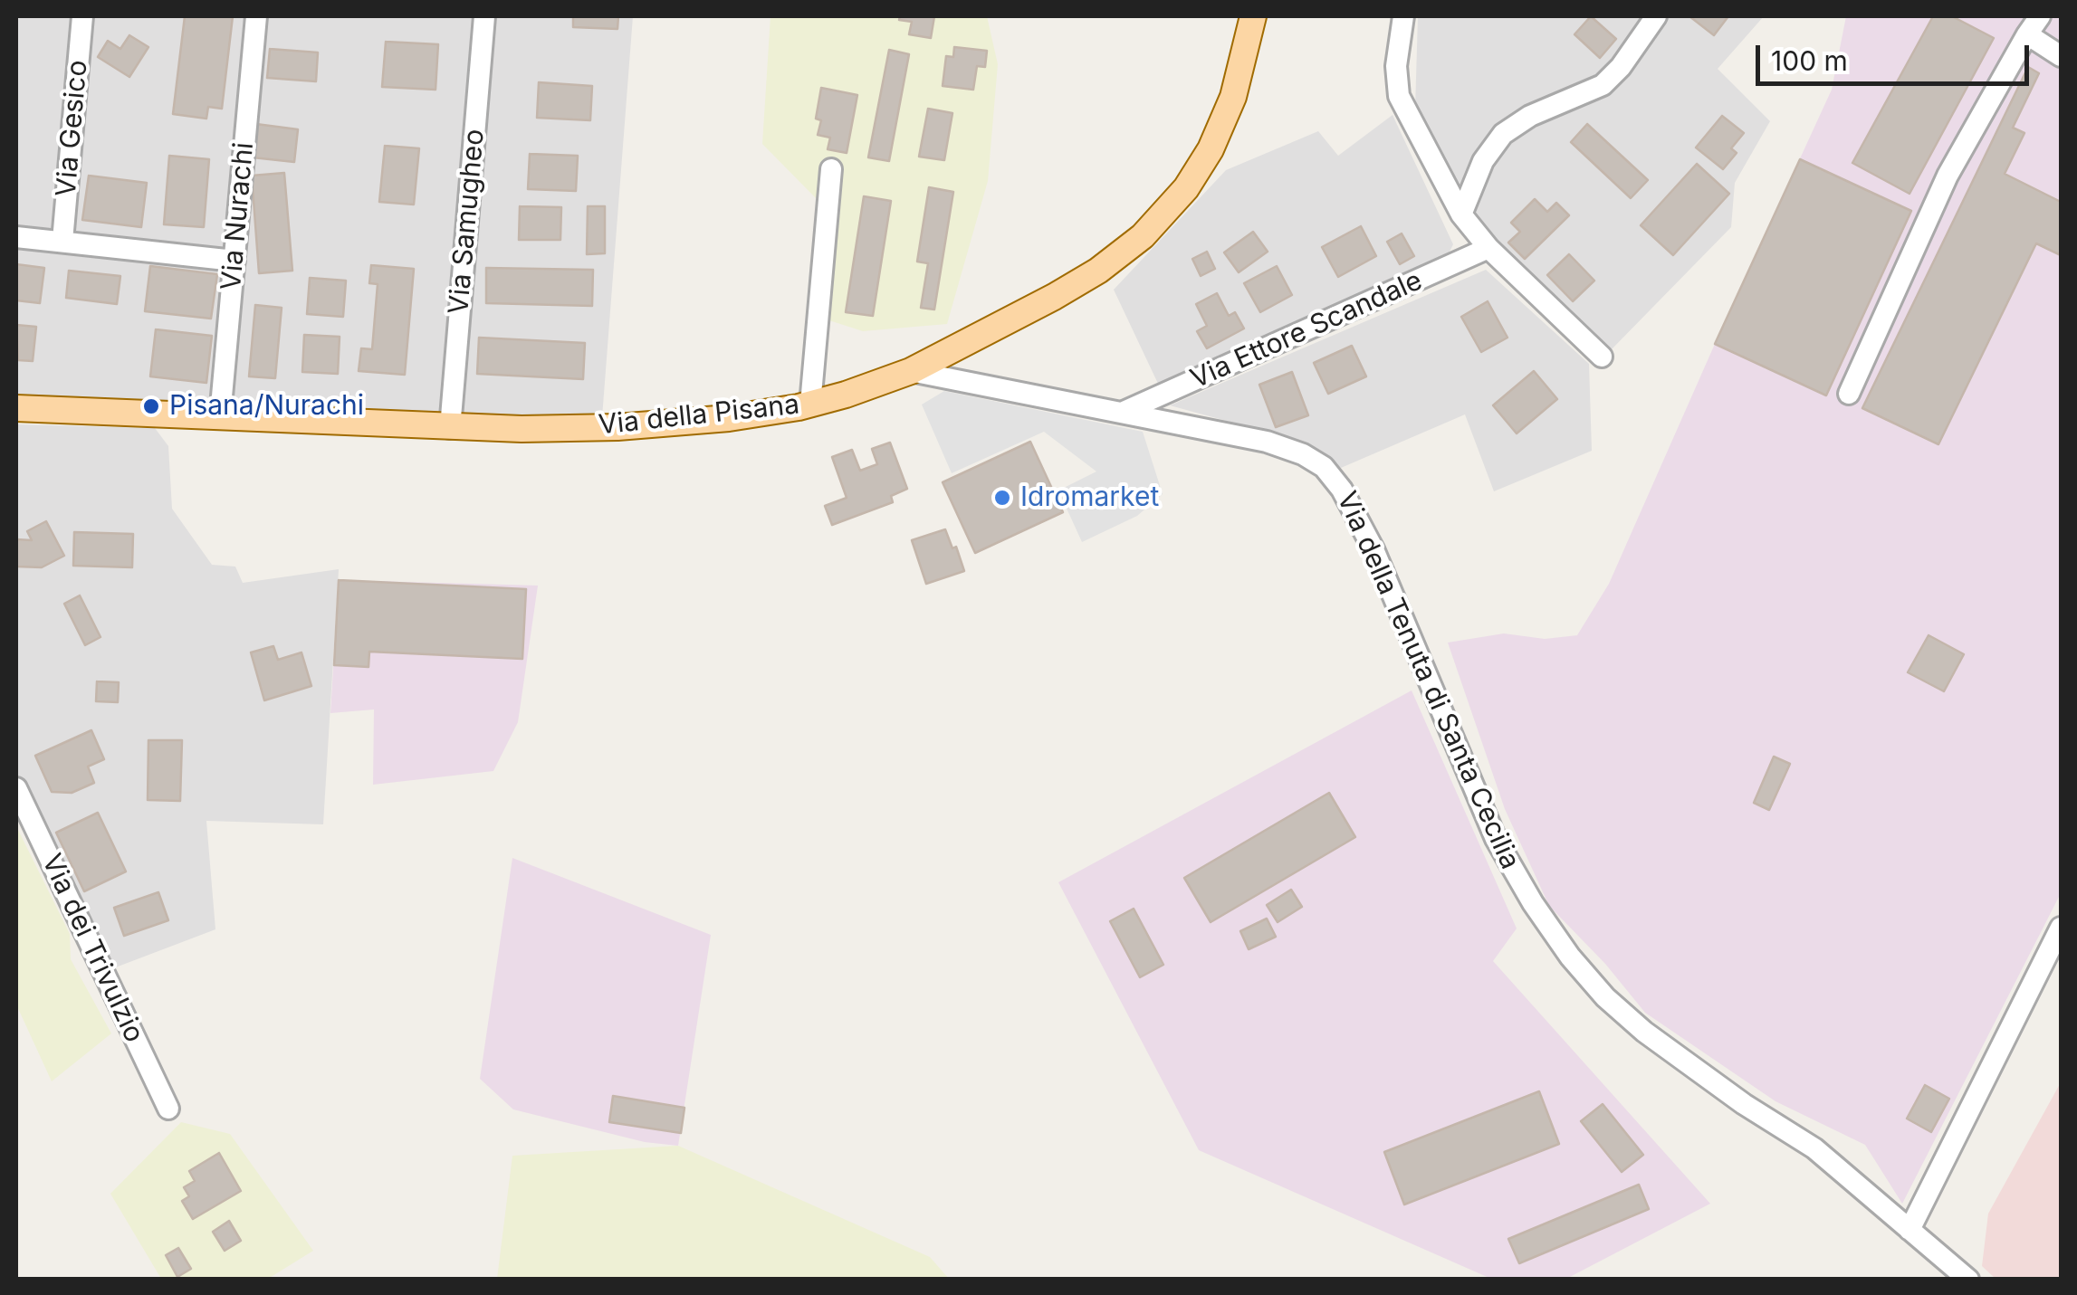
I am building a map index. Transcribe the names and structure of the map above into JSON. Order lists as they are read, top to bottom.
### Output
{
  "streets": {
    "main road": ["Via della Pisana"],
    "street": [
      "Via Gesico",
      "Via Nurachi",
      "Via Samugheo",
      "Via Ettore Scandale",
      "Via della Tenuta di Santa Cecilia",
      "Via dei Trivulzio"
    ]
  },
  "crossings": [
    ["Via Nurachi", "Via della Pisana"],
    ["Via Samugheo", "Via della Pisana"],
    ["Via Ettore Scandale", "Via della Tenuta di Santa Cecilia"],
    ["Via della Pisana", "Via della Tenuta di Santa Cecilia"]
  ],
  "places": ["Pisana/Nurachi", "Idromarket"],
  "scale_bar": "100 m"
}
